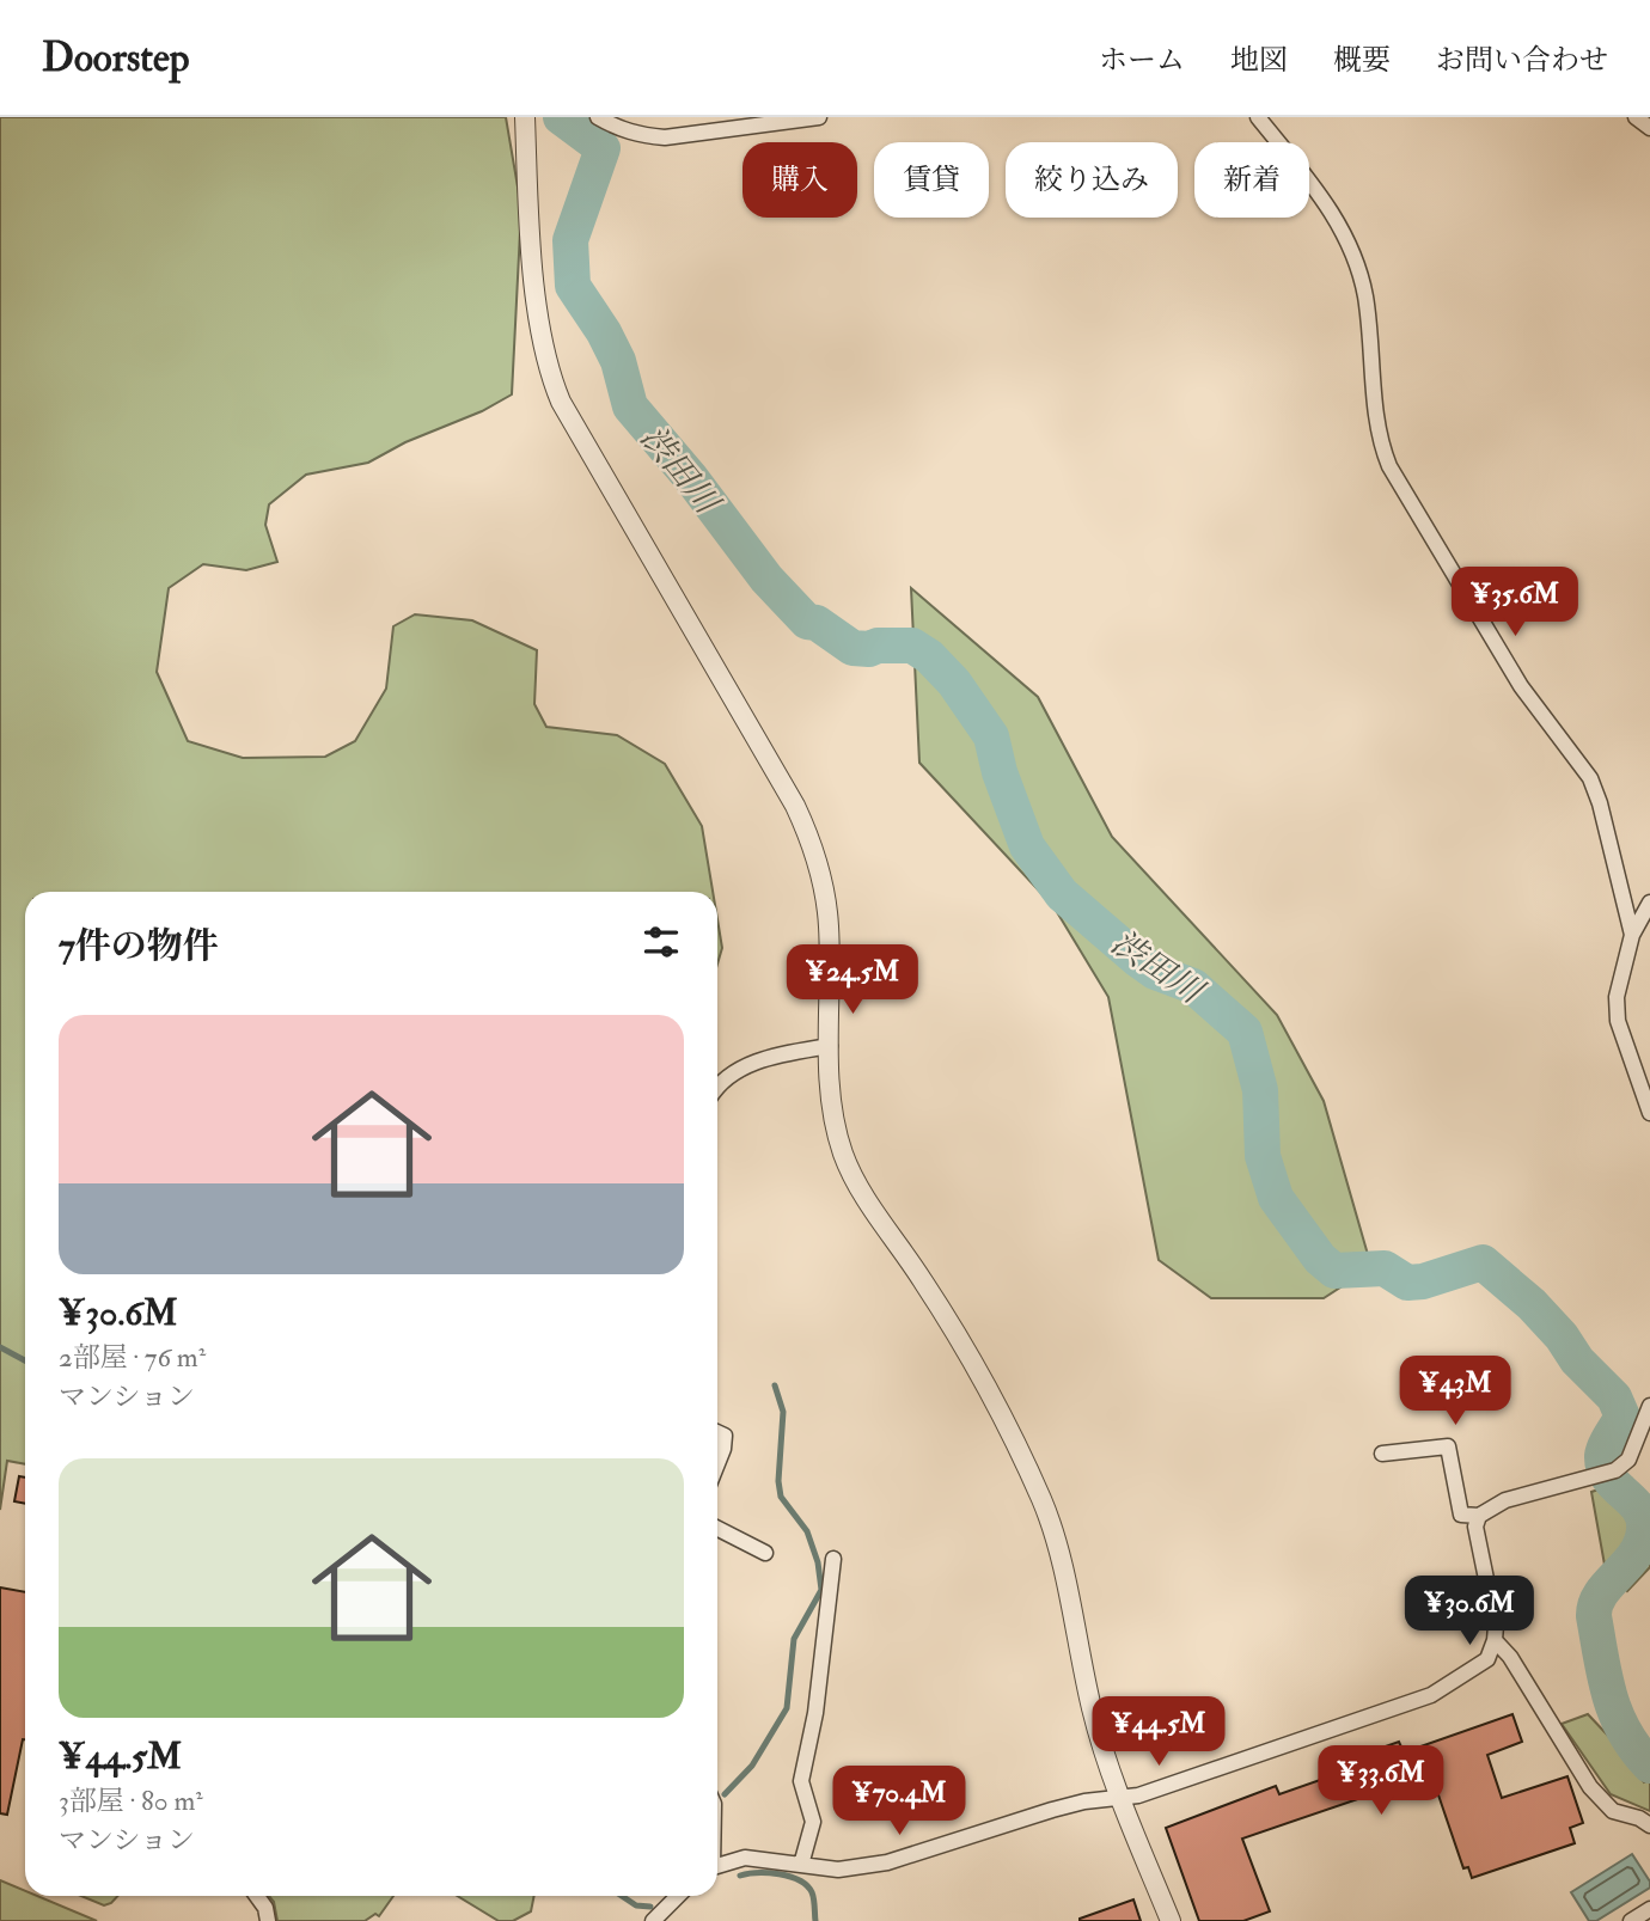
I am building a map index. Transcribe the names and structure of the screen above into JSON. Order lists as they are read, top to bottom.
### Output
{
  "water": ["渋田川"],
  "page": {
    "header": "Doorstep",
    "nav": [
      "ホーム",
      "地図",
      "概要",
      "お問い合わせ"
    ],
    "chip": [
      "購入",
      "賃貸",
      "絞り込み",
      "新着"
    ],
    "price": [
      "¥35.6M",
      "¥24.5M",
      "¥43M",
      "¥30.6M",
      "¥44.5M",
      "¥33.6M",
      "¥70.4M"
    ],
    "heading": "7件の物件",
    "list": [
      {
        "name": "¥30.6M",
        "note": "2部屋 · 76 m² · マンション"
      },
      {
        "name": "¥44.5M",
        "note": "3部屋 · 80 m² · マンション"
      }
    ]
  }
}
